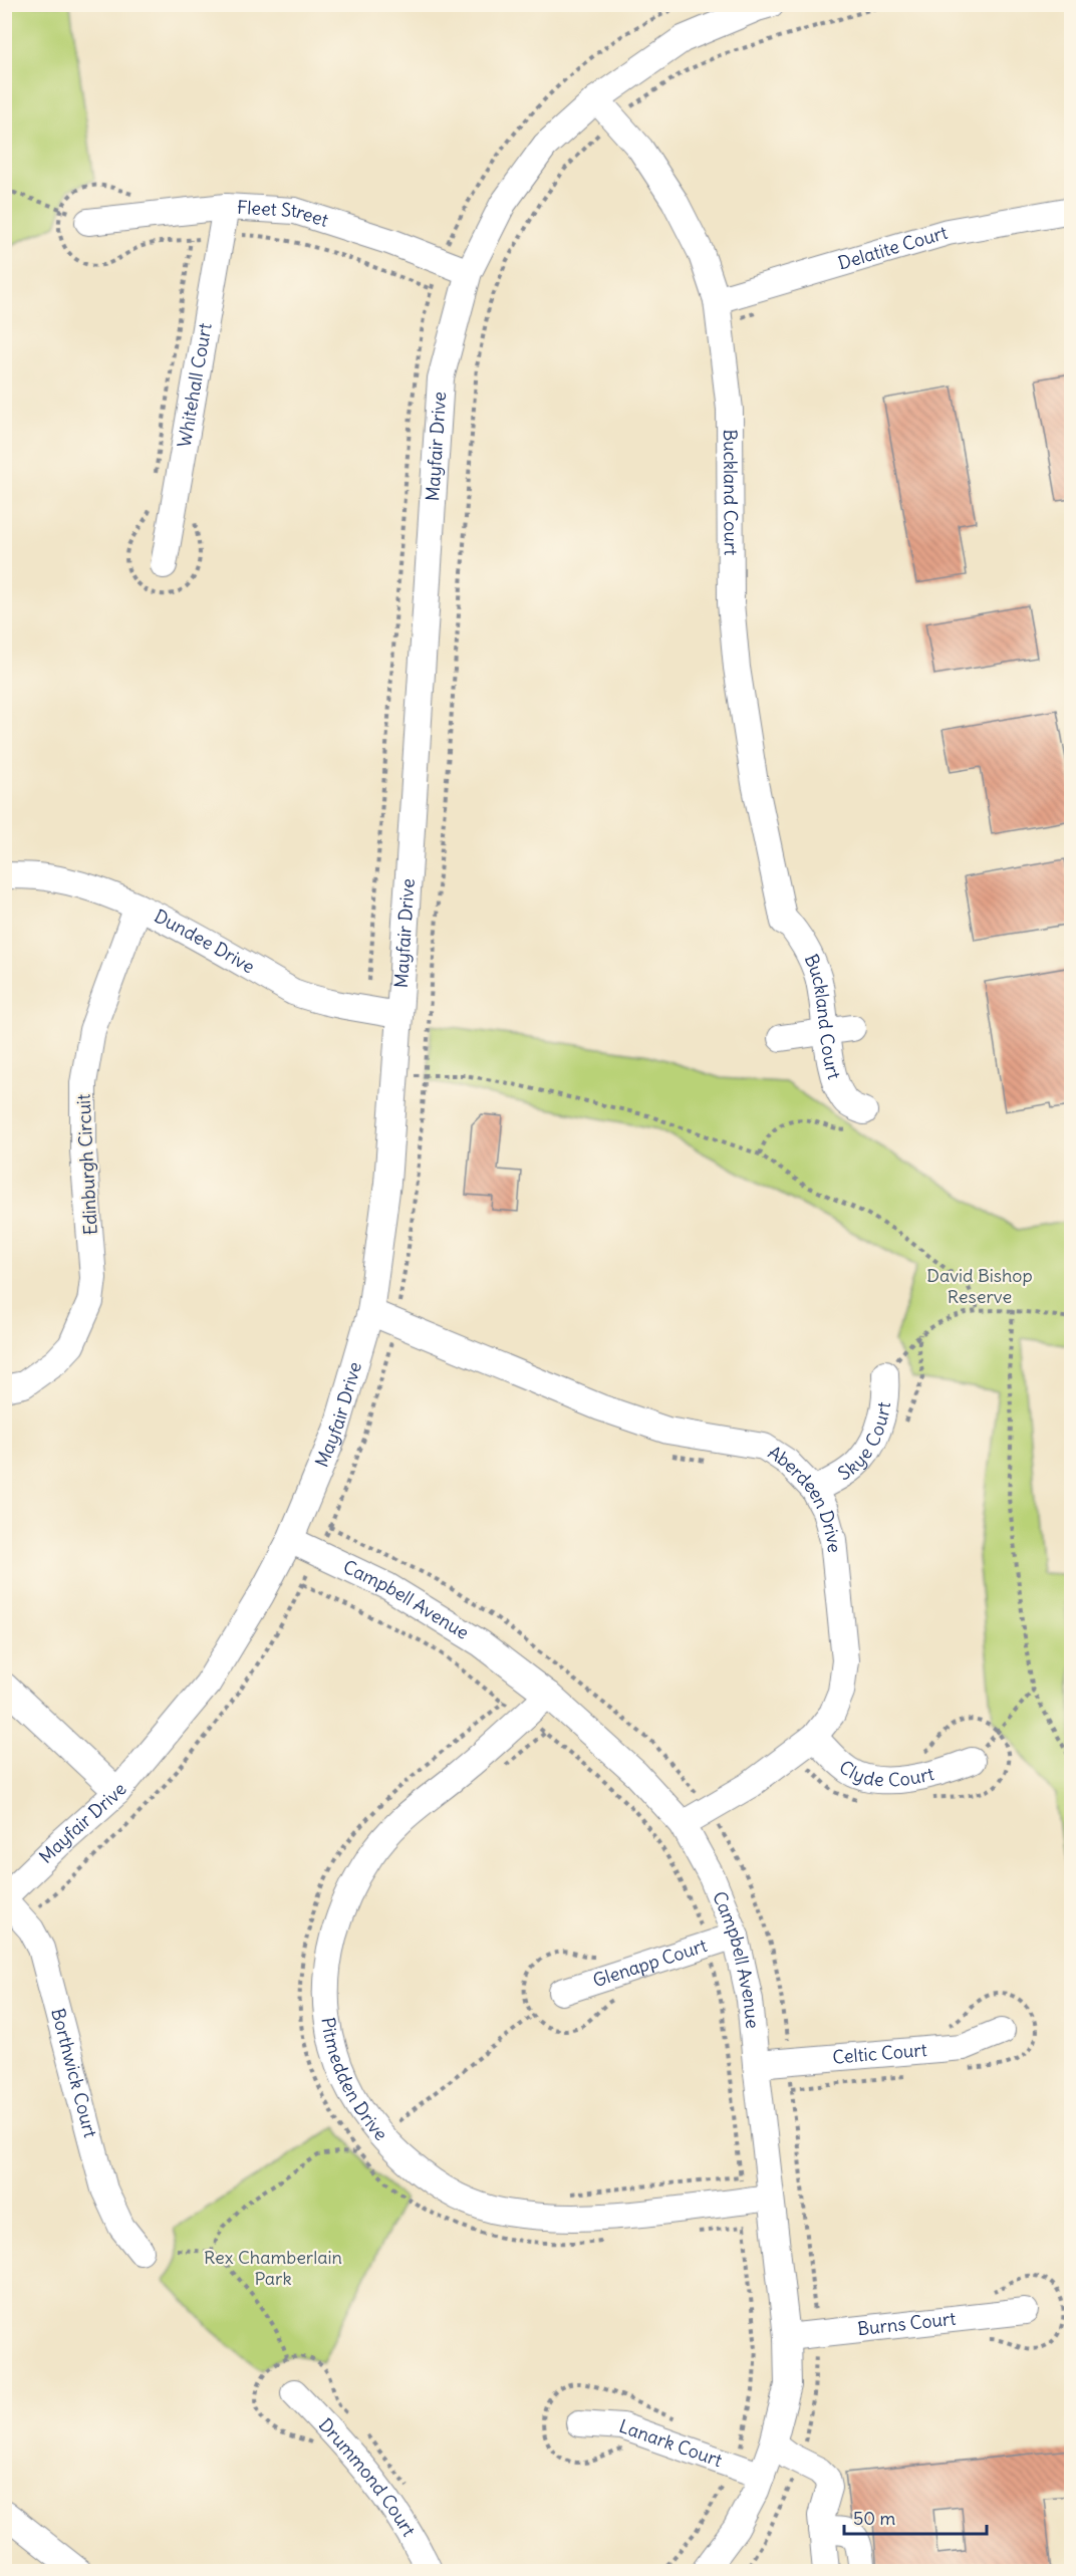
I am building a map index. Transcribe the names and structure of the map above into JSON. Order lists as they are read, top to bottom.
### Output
{
  "streets": {
    "street": [
      "Fleet Street",
      "Delatite Court",
      "Whitehall Court",
      "Mayfair Drive",
      "Buckland Court",
      "Dundee Drive",
      "Edinburgh Circuit",
      "Skye Court",
      "Aberdeen Drive",
      "Campbell Avenue",
      "Clyde Court",
      "Glenapp Court",
      "Celtic Court",
      "Borthwick Court",
      "Pitmedden Drive",
      "Burns Court",
      "Lanark Court",
      "Drummond Court"
    ]
  },
  "crossings": [
    ["Fleet Street", "Whitehall Court"],
    ["Fleet Street", "Mayfair Drive"],
    ["Delatite Court", "Buckland Court"],
    ["Mayfair Drive", "Buckland Court"],
    ["Mayfair Drive", "Dundee Drive"],
    ["Mayfair Drive", "Aberdeen Drive"],
    ["Mayfair Drive", "Campbell Avenue"],
    ["Mayfair Drive", "Borthwick Court"],
    ["Dundee Drive", "Edinburgh Circuit"],
    ["Skye Court", "Aberdeen Drive"],
    ["Aberdeen Drive", "Campbell Avenue"],
    ["Aberdeen Drive", "Clyde Court"],
    ["Campbell Avenue", "Glenapp Court"],
    ["Campbell Avenue", "Celtic Court"],
    ["Campbell Avenue", "Pitmedden Drive"],
    ["Campbell Avenue", "Burns Court"],
    ["Campbell Avenue", "Lanark Court"]
  ],
  "parks": ["David Bishop Reserve", "Rex Chamberlain Park"],
  "scale_bar": "50 m"
}
